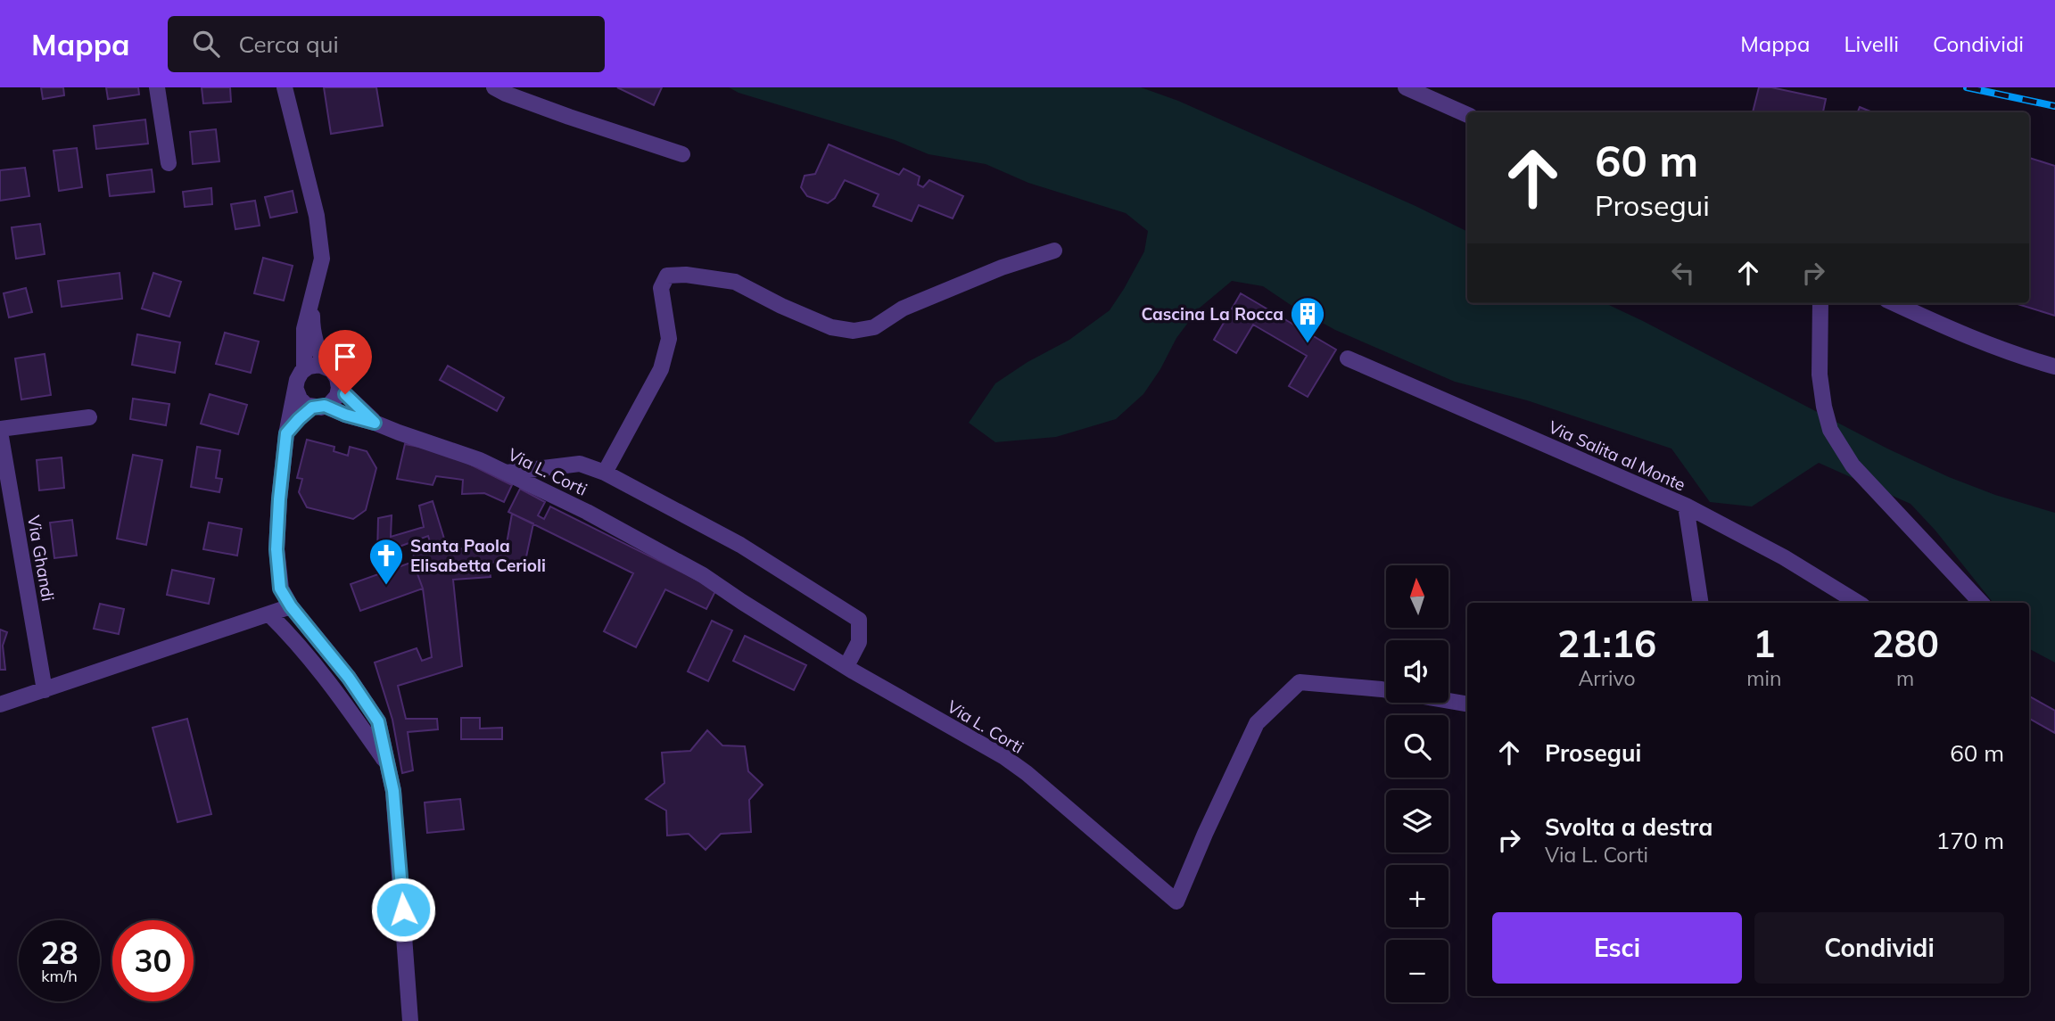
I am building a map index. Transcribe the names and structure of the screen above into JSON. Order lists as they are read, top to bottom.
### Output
{
  "streets": {
    "street": ["Via Salita al Monte", "Via L. Corti", "Via Ghandi"]
  },
  "places": {
    "building": ["Cascina La Rocca"],
    "church": ["Santa Paola Elisabetta Cerioli"]
  },
  "north": "top",
  "page": {
    "header": "Mappa",
    "search": "Cerca qui",
    "nav": ["Mappa", "Livelli", "Condividi"],
    "turn": ["60 m", "Prosegui"],
    "map_buttons": ["+", "−"],
    "eta": [
      "21:16",
      "Arrivo",
      "1",
      "min",
      "280",
      "m"
    ],
    "list": [
      {
        "name": "Prosegui",
        "value": "60 m"
      },
      {
        "name": "Svolta a destra",
        "note": "Via L. Corti",
        "value": "170 m"
      }
    ],
    "buttons": ["Esci", "Condividi"],
    "speed": "28 km/h",
    "limit": "30"
  }
}
